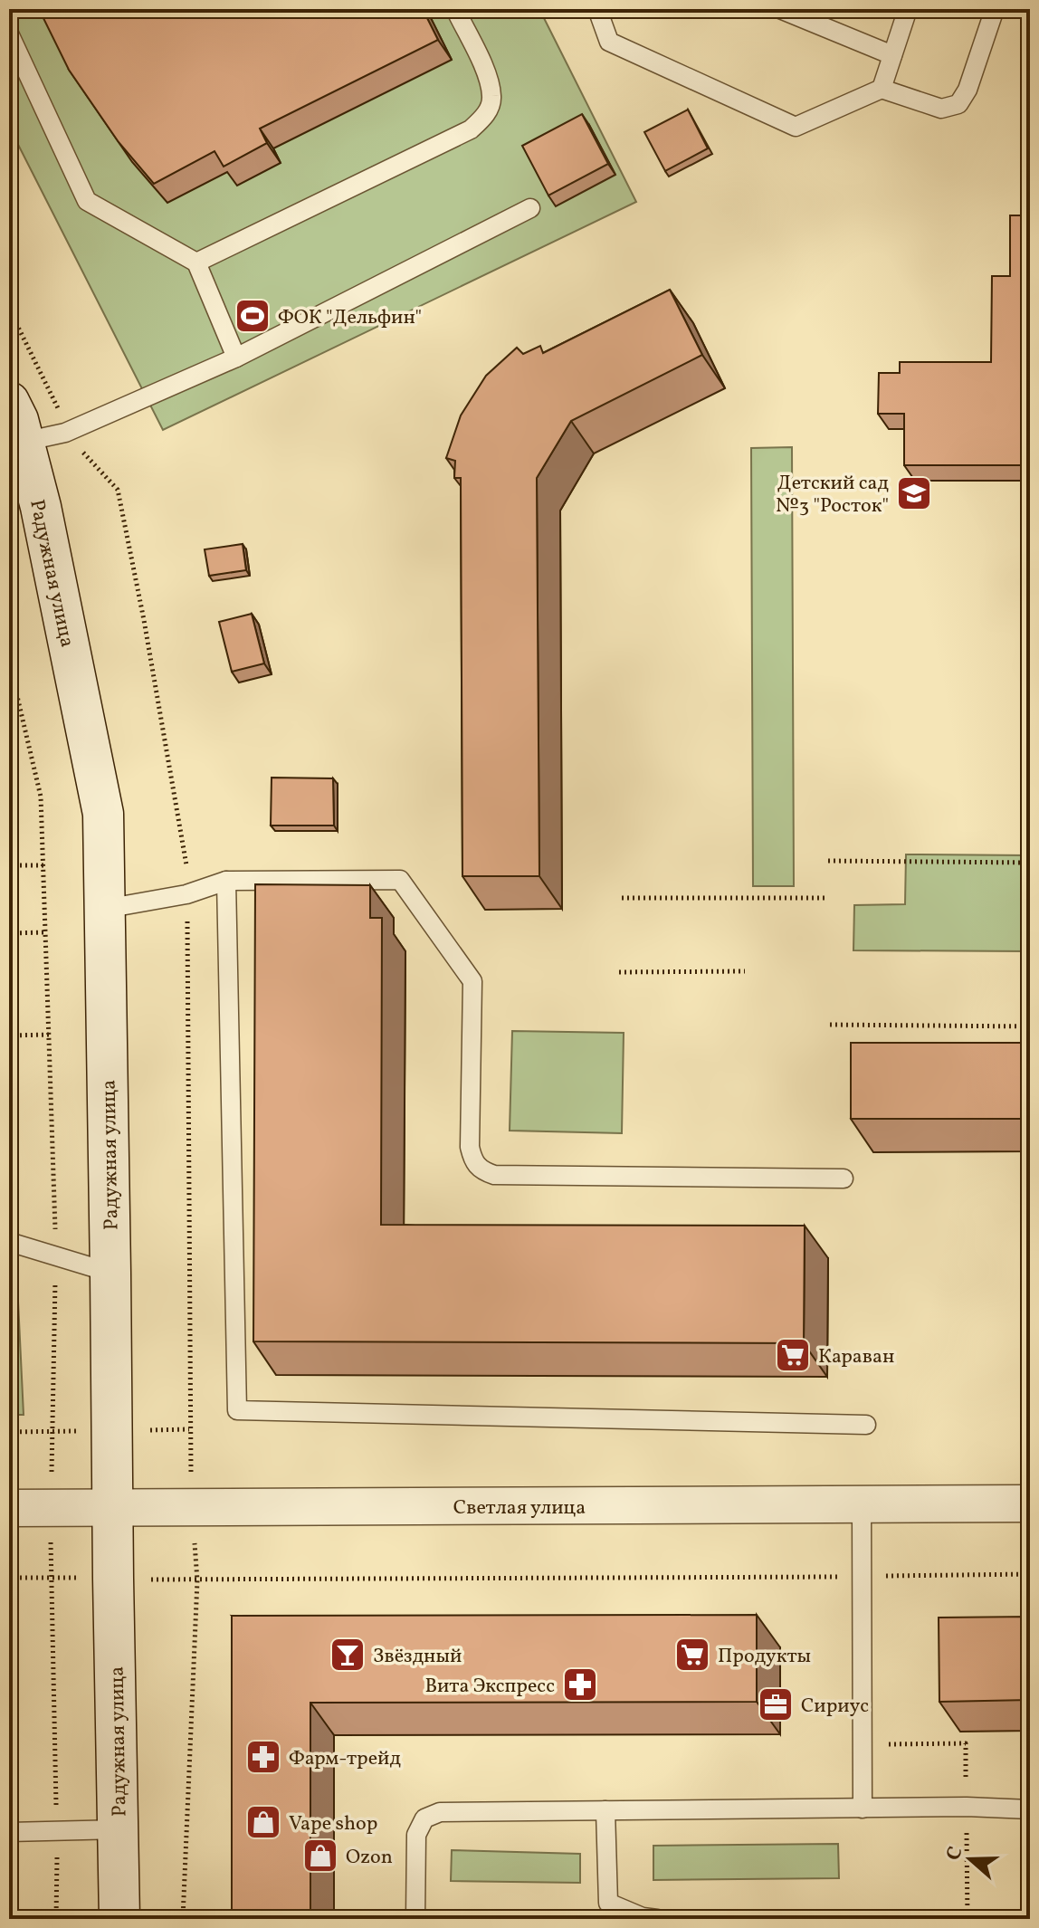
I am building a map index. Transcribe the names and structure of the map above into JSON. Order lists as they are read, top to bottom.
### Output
{
  "streets": {
    "main road": ["Радужная улица"],
    "street": ["Светлая улица"]
  },
  "crossings": [
    ["Радужная улица", "Светлая улица"]
  ],
  "places": {
    "sports": ["ФОК \"Дельфин\""],
    "school or university": ["Детский сад №3 \"Росток\""],
    "supermarket": ["Караван", "Продукты"],
    "bar": ["Звёздный"],
    "pharmacy": ["Вита Экспресс", "Фарм-трейд"],
    "office": ["Сириус"],
    "shop": ["Vape shop", "Ozon"]
  },
  "north": "left"
}
